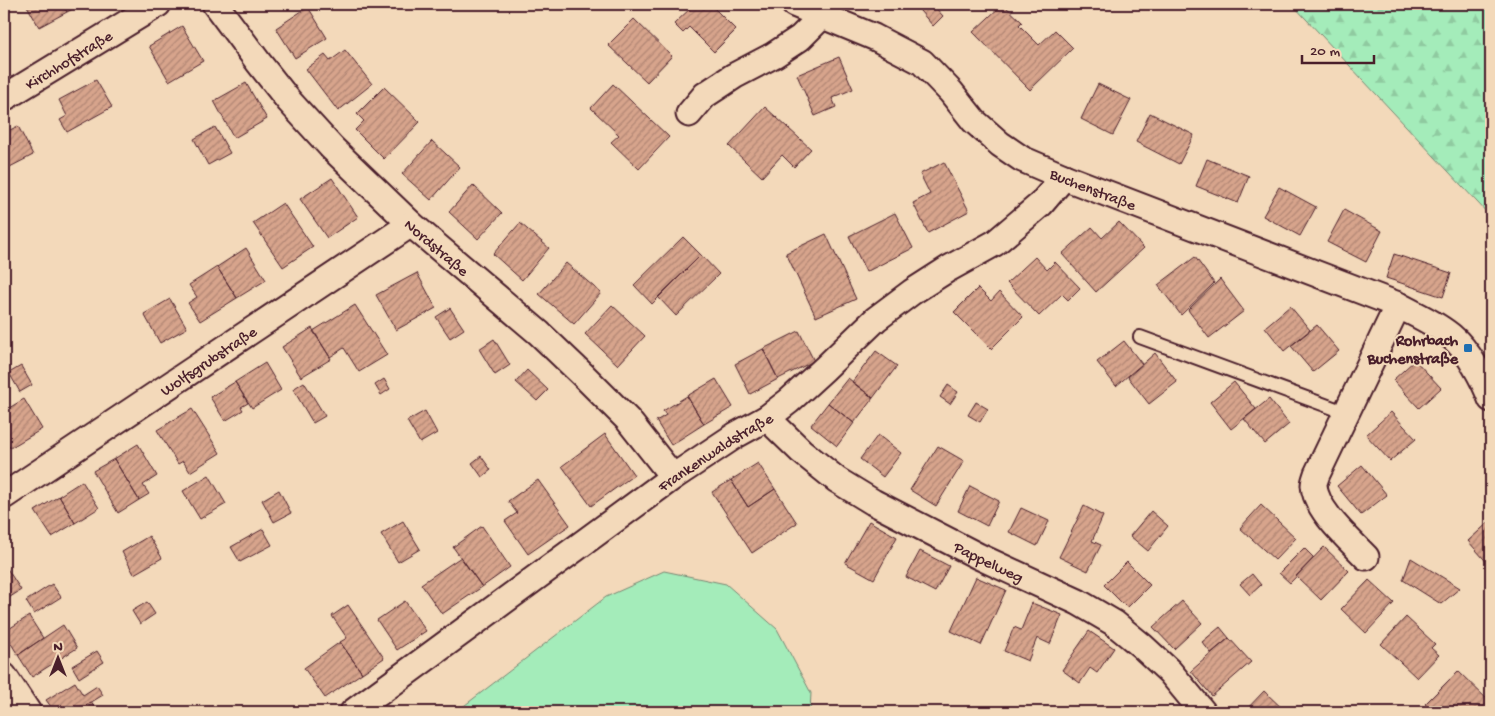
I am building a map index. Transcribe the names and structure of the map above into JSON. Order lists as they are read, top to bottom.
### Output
{
  "streets": {
    "street": [
      "Kirchhofstraße",
      "Buchenstraße",
      "Nordstraße",
      "Wolfsgrubstraße",
      "Frankenwaldstraße",
      "Pappelweg"
    ]
  },
  "crossings": [
    ["Buchenstraße", "Frankenwaldstraße"],
    ["Nordstraße", "Wolfsgrubstraße"],
    ["Nordstraße", "Frankenwaldstraße"],
    ["Frankenwaldstraße", "Pappelweg"]
  ],
  "places": {
    "transit": ["Rohrbach Buchenstraße"]
  },
  "scale_bar": "20 m",
  "north": "top"
}
